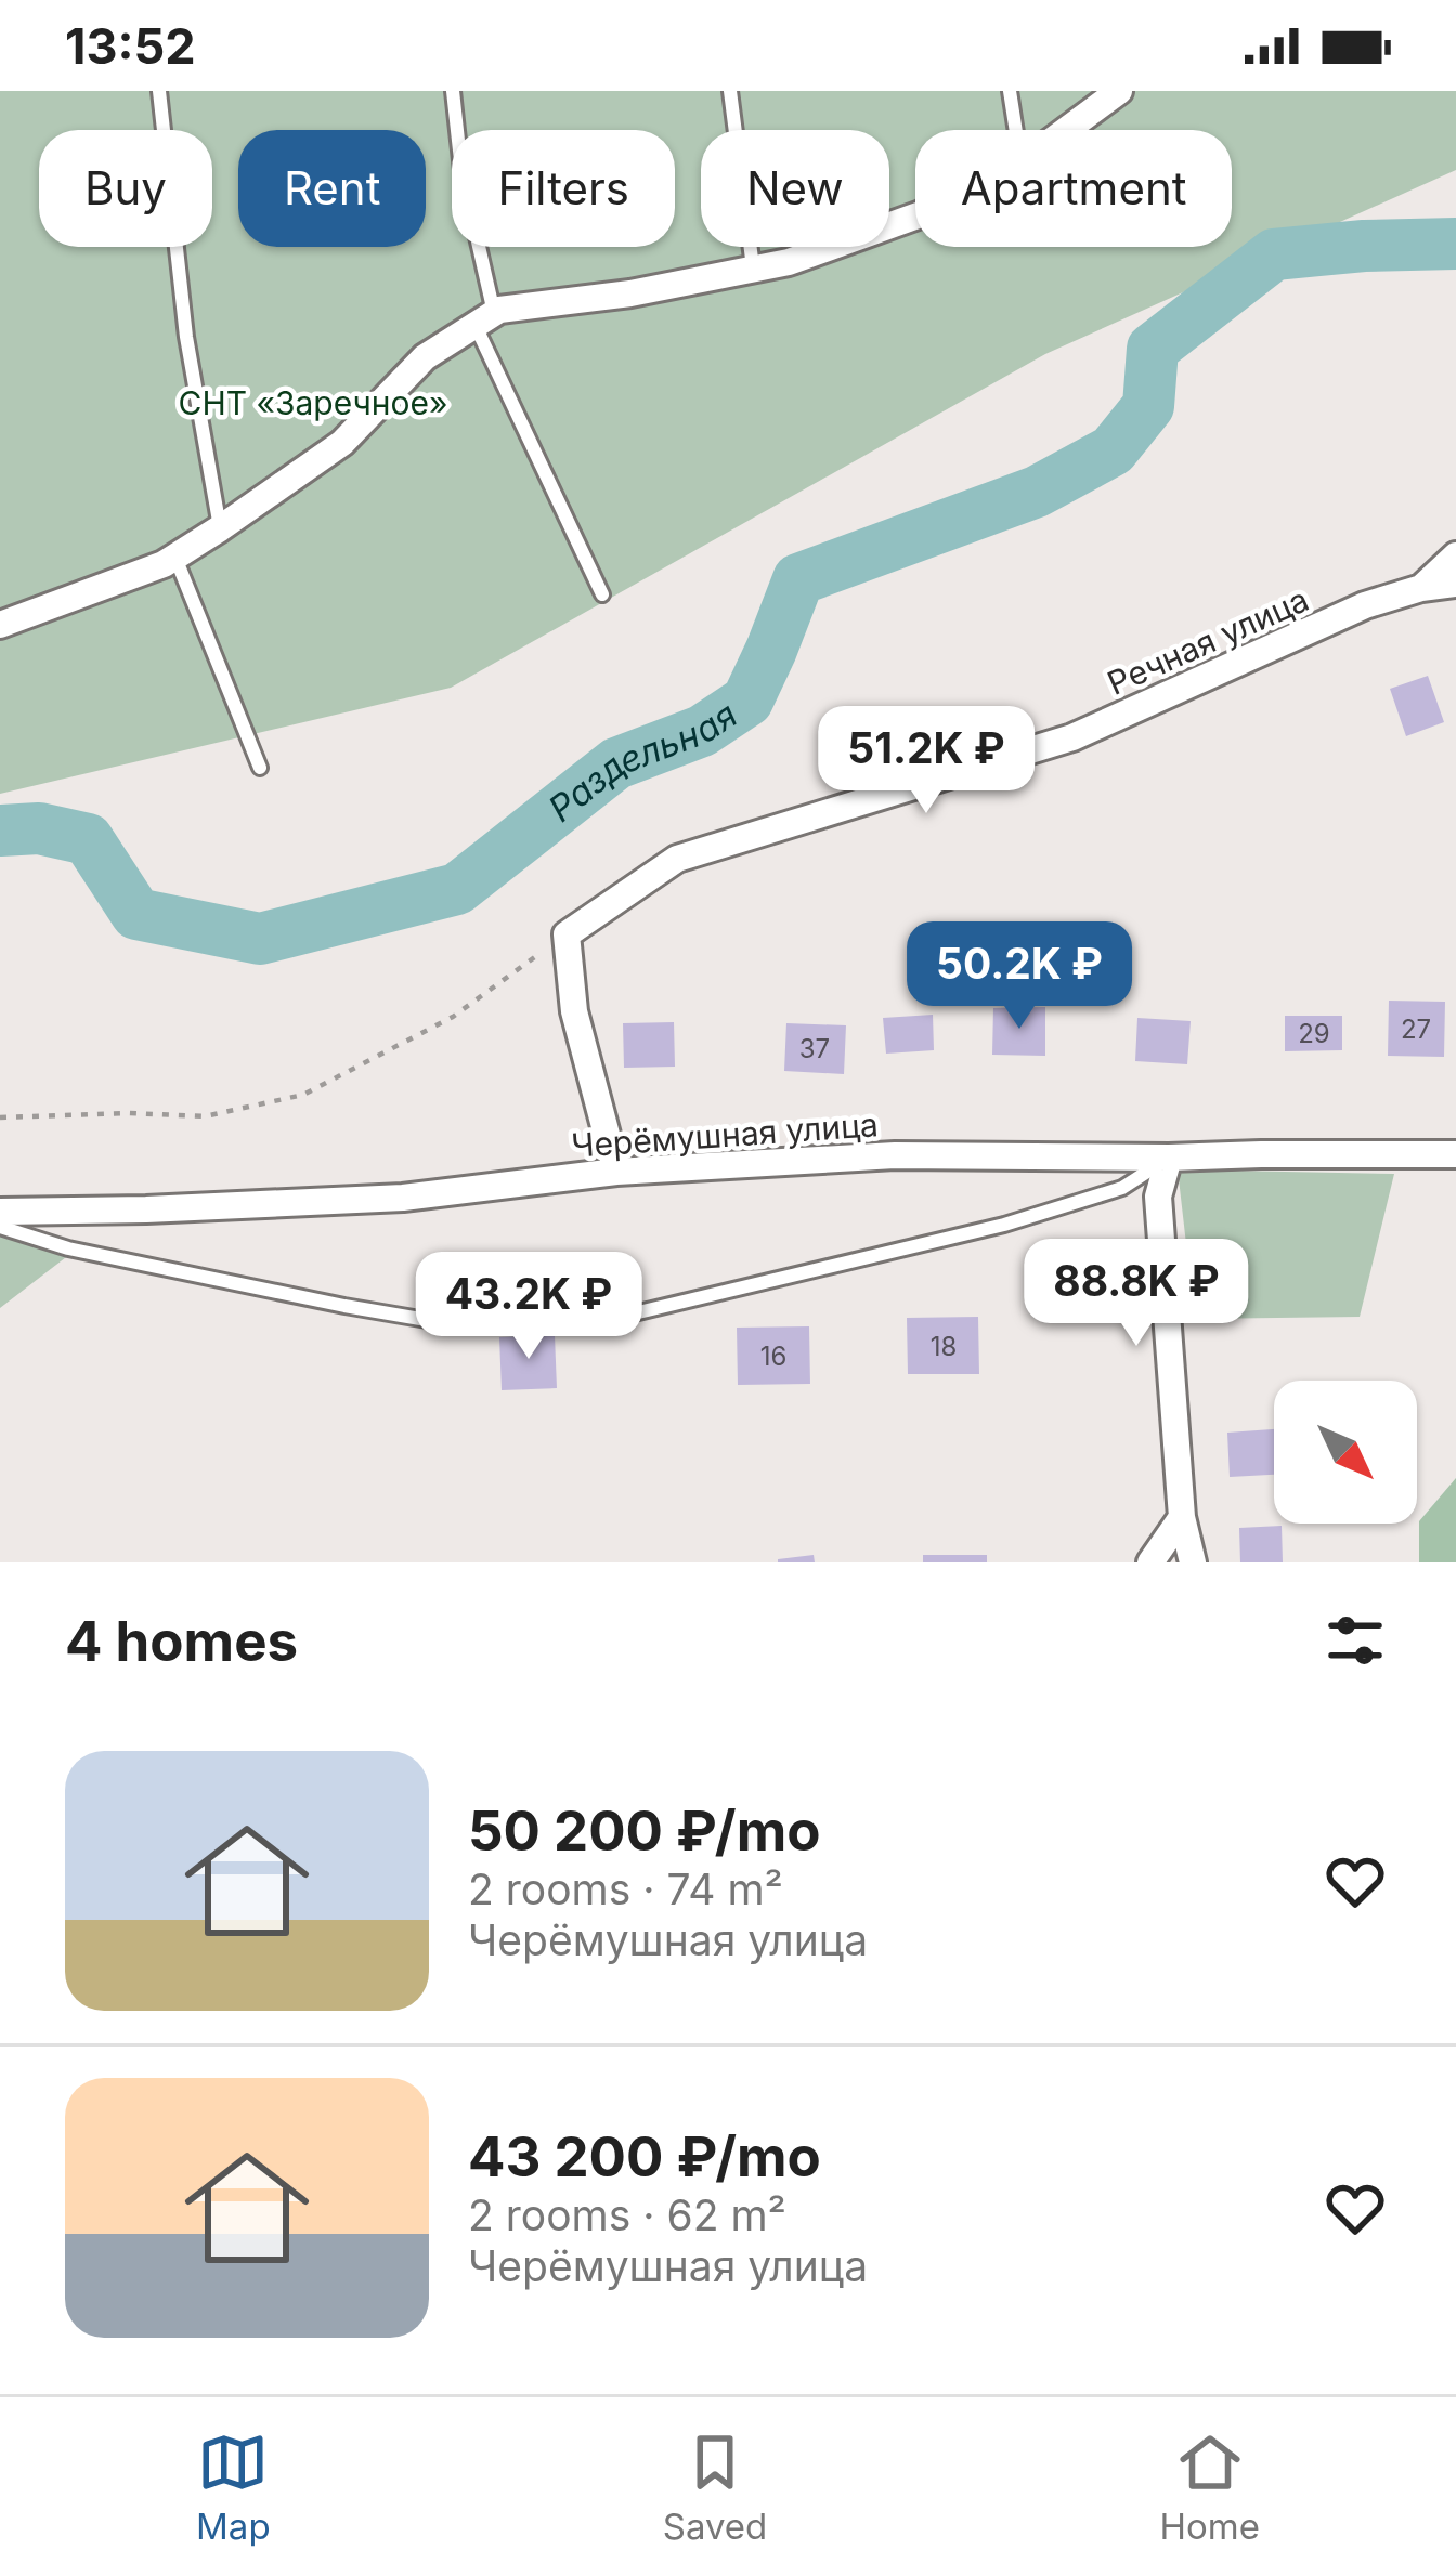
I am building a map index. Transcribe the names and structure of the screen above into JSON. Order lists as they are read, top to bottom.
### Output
{
  "streets": {
    "street": ["Речная улица", "Черёмушная улица"]
  },
  "water": ["Раздельная"],
  "parks": ["СНТ «Заречное»"],
  "house_numbers": [
    "27",
    "29",
    "37",
    "18",
    "16"
  ],
  "north": "bottom right",
  "page": {
    "status": "13:52",
    "chip": [
      "Buy",
      "Rent",
      "Filters",
      "New",
      "Apartment"
    ],
    "price": [
      "51.2K ₽",
      "50.2K ₽",
      "88.8K ₽",
      "43.2K ₽"
    ],
    "heading": "4 homes",
    "list": [
      {
        "name": "50 200 ₽/mo",
        "note": "2 rooms · 74 m² · Черёмушная улица"
      },
      {
        "name": "43 200 ₽/mo",
        "note": "2 rooms · 62 m² · Черёмушная улица"
      }
    ],
    "tabs": ["Map", "Saved", "Home"]
  }
}
